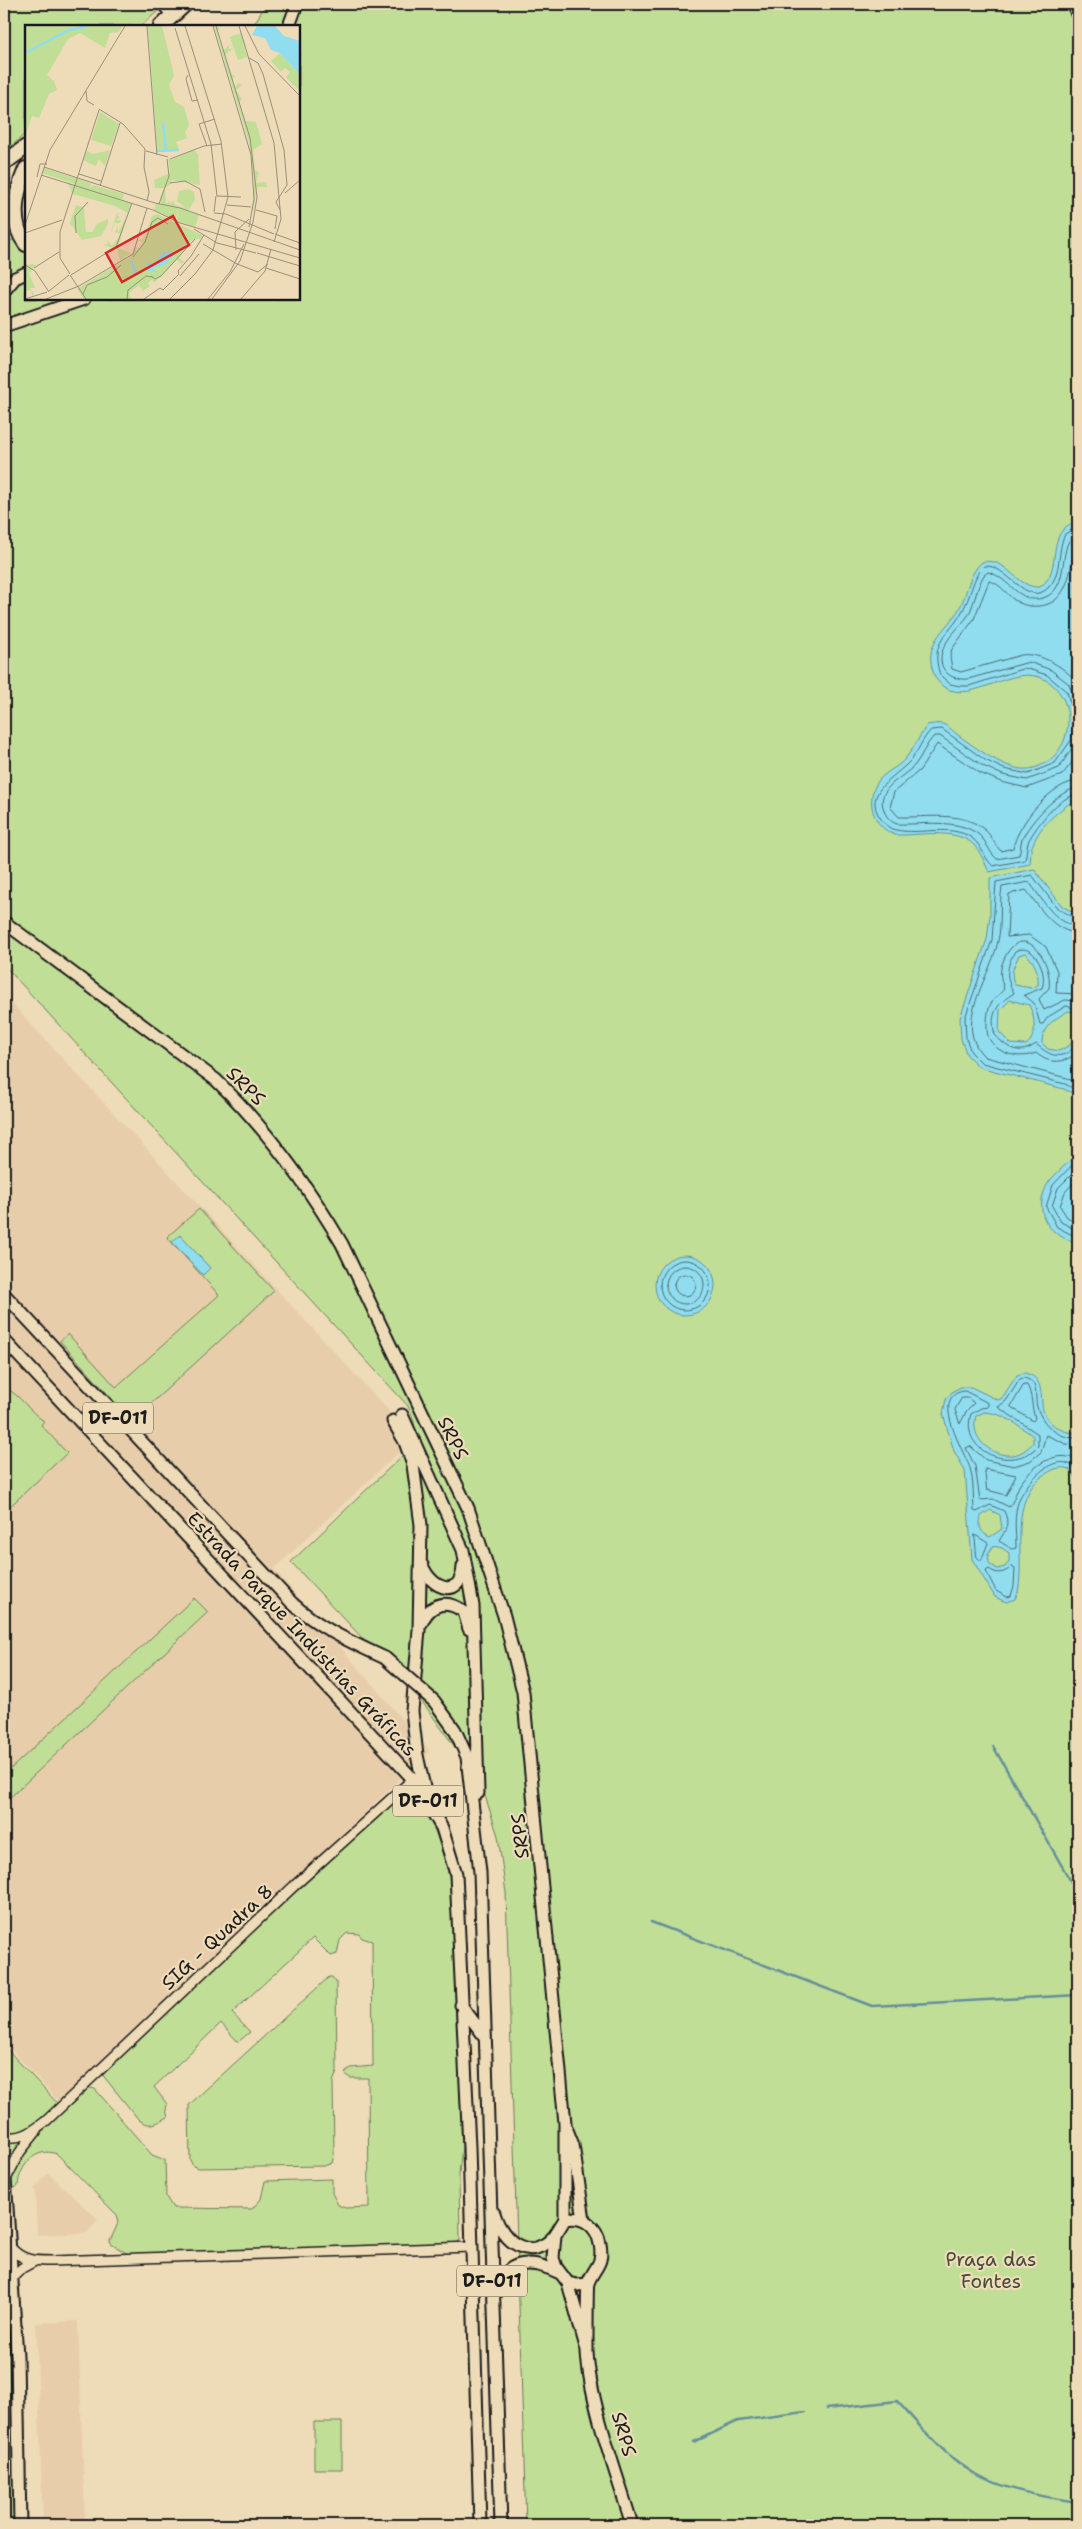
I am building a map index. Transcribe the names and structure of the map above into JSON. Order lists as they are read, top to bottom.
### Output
{
  "streets": {
    "main road": ["SRPS", "DF-011", "Estrada Parque Indústrias Gráficas"],
    "street": ["SIG - Quadra 8"]
  },
  "crossings": [
    ["Estrada Parque Indústrias Gráficas", "SIG - Quadra 8"]
  ],
  "parks": ["Praça das Fontes"]
}
